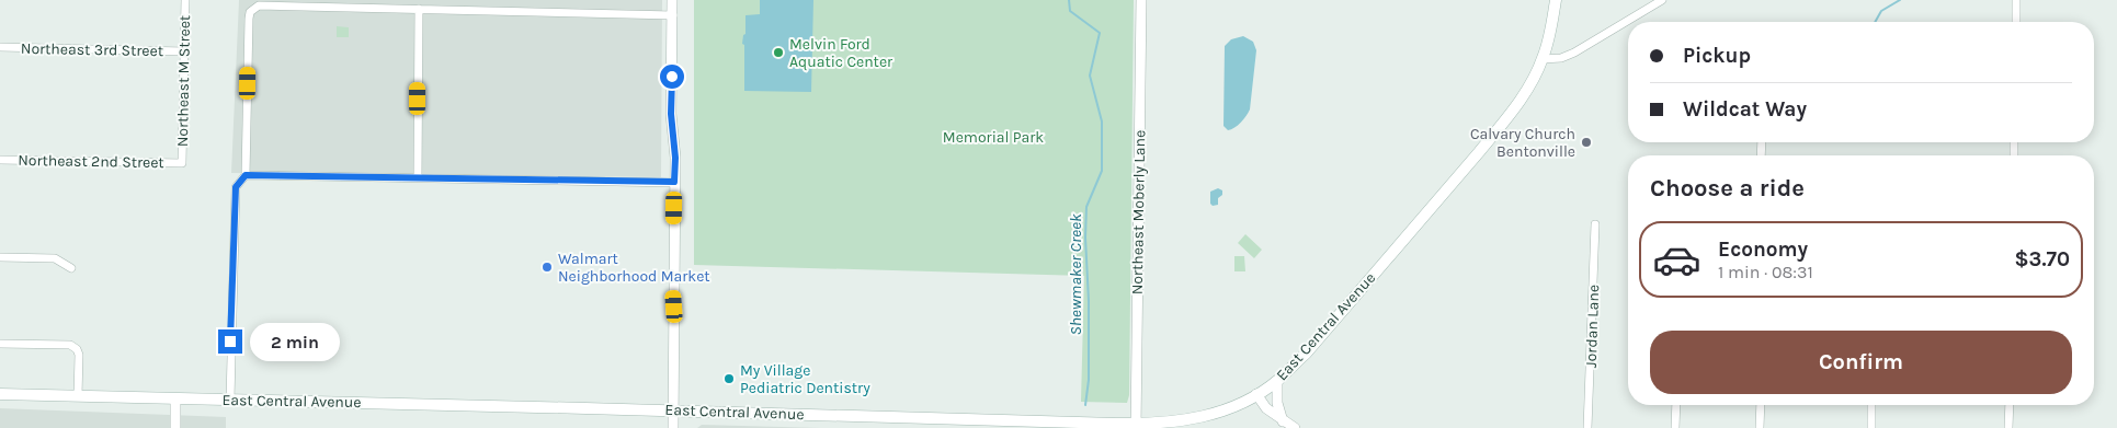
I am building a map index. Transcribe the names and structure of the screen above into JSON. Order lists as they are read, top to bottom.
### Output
{
  "streets": {
    "main road": ["East Central Avenue"],
    "street": [
      "Northeast 3rd Street",
      "Northeast M Street",
      "Northeast 2nd Street",
      "Northeast Moberly Lane",
      "Jordan Lane"
    ]
  },
  "crossings": [
    ["Northeast 3rd Street", "Northeast M Street"],
    ["Northeast M Street", "Northeast 2nd Street"],
    ["Northeast Moberly Lane", "East Central Avenue"]
  ],
  "water": ["Shewmaker Creek"],
  "parks": ["Memorial Park"],
  "places": [
    "Melvin Ford Aquatic Center",
    "Calvary Church Bentonville",
    "Walmart Neighborhood Market",
    "My Village Pediatric Dentistry"
  ],
  "page": {
    "banner": ["Pickup", "Wildcat Way"],
    "heading": "Choose a ride",
    "list": [
      {
        "name": "Economy",
        "note": "1 min · 08:31",
        "value": "$3.70"
      }
    ],
    "buttons": "Confirm",
    "bubble": "2 min"
  }
}
